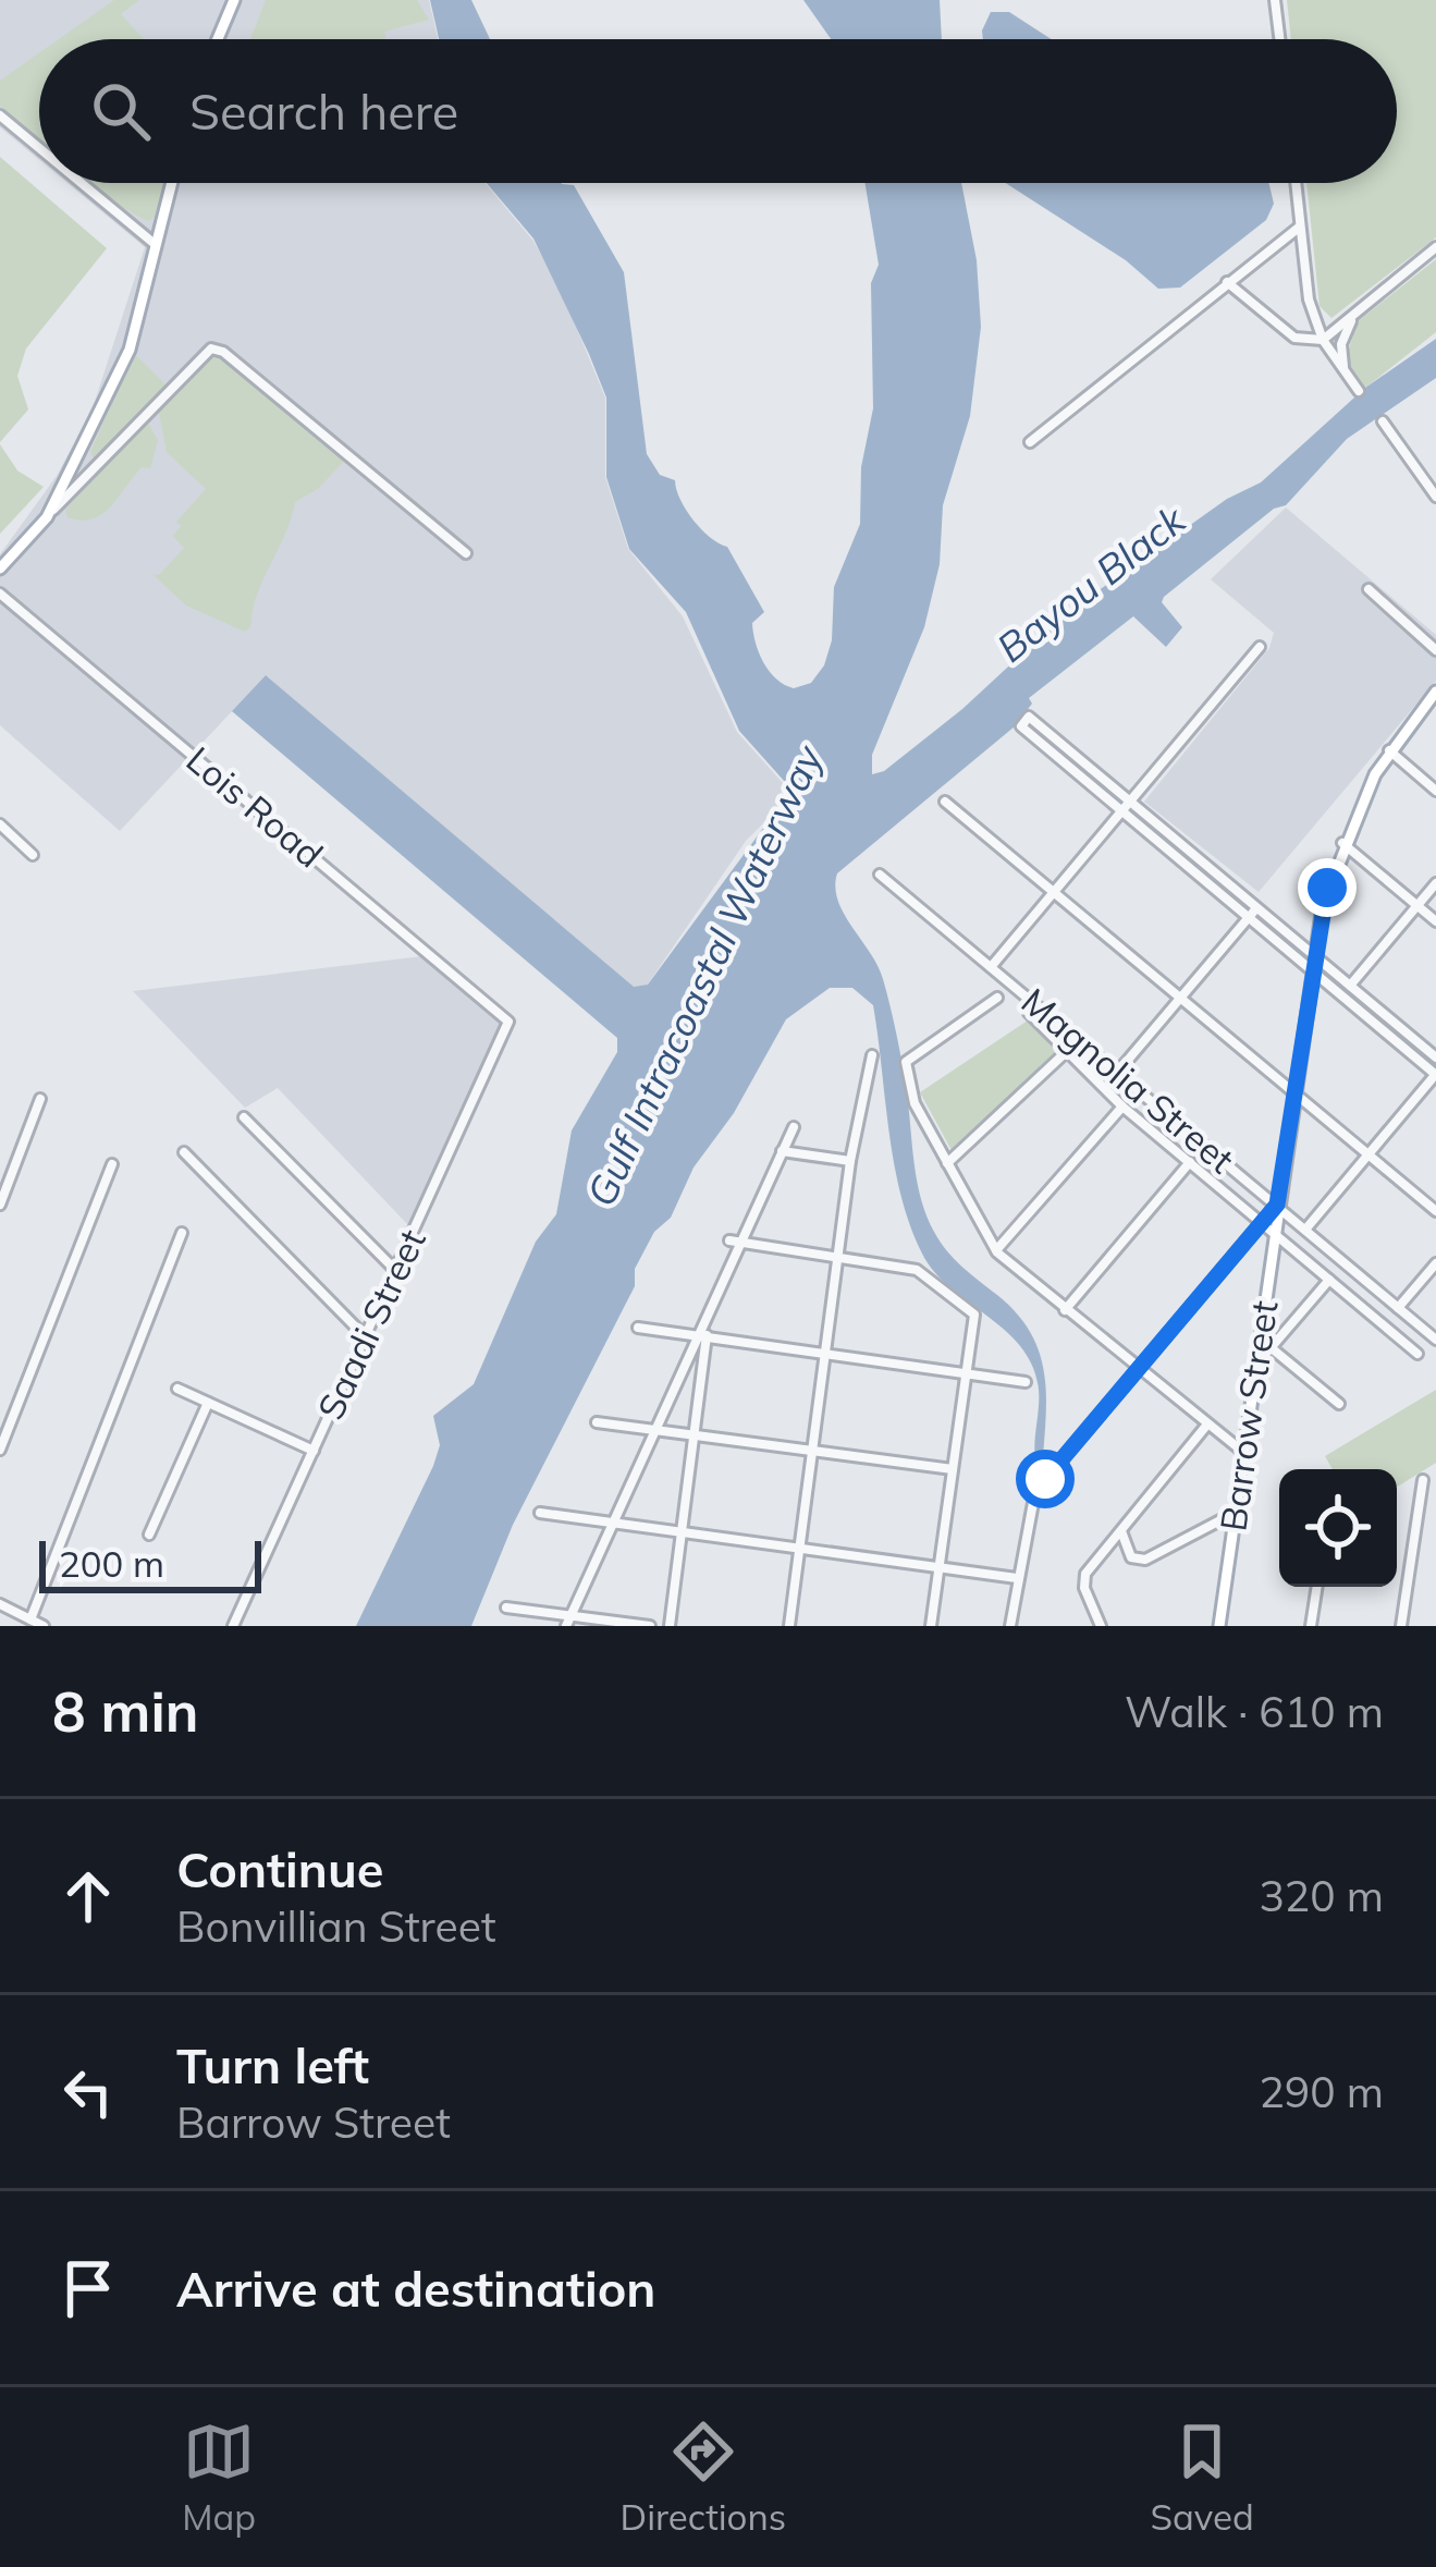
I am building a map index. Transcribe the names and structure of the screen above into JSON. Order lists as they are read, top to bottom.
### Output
{
  "streets": {
    "main road": ["Barrow Street"],
    "street": ["Lois Road", "Magnolia Street", "Saadi Street"]
  },
  "crossings": [
    ["Lois Road", "Saadi Street"],
    ["Magnolia Street", "Barrow Street"]
  ],
  "water": ["Bayou Black", "Gulf Intracoastal Waterway"],
  "scale_bar": "200 m",
  "page": {
    "search": "Search here",
    "scale": "200 m",
    "heading": ["8 min", "Walk · 610 m"],
    "list": [
      ["Continue", "Bonvillian Street", "320 m"],
      ["Turn left", "Barrow Street", "290 m"],
      "Arrive at destination"
    ],
    "nav": ["Map", "Directions", "Saved"]
  }
}
